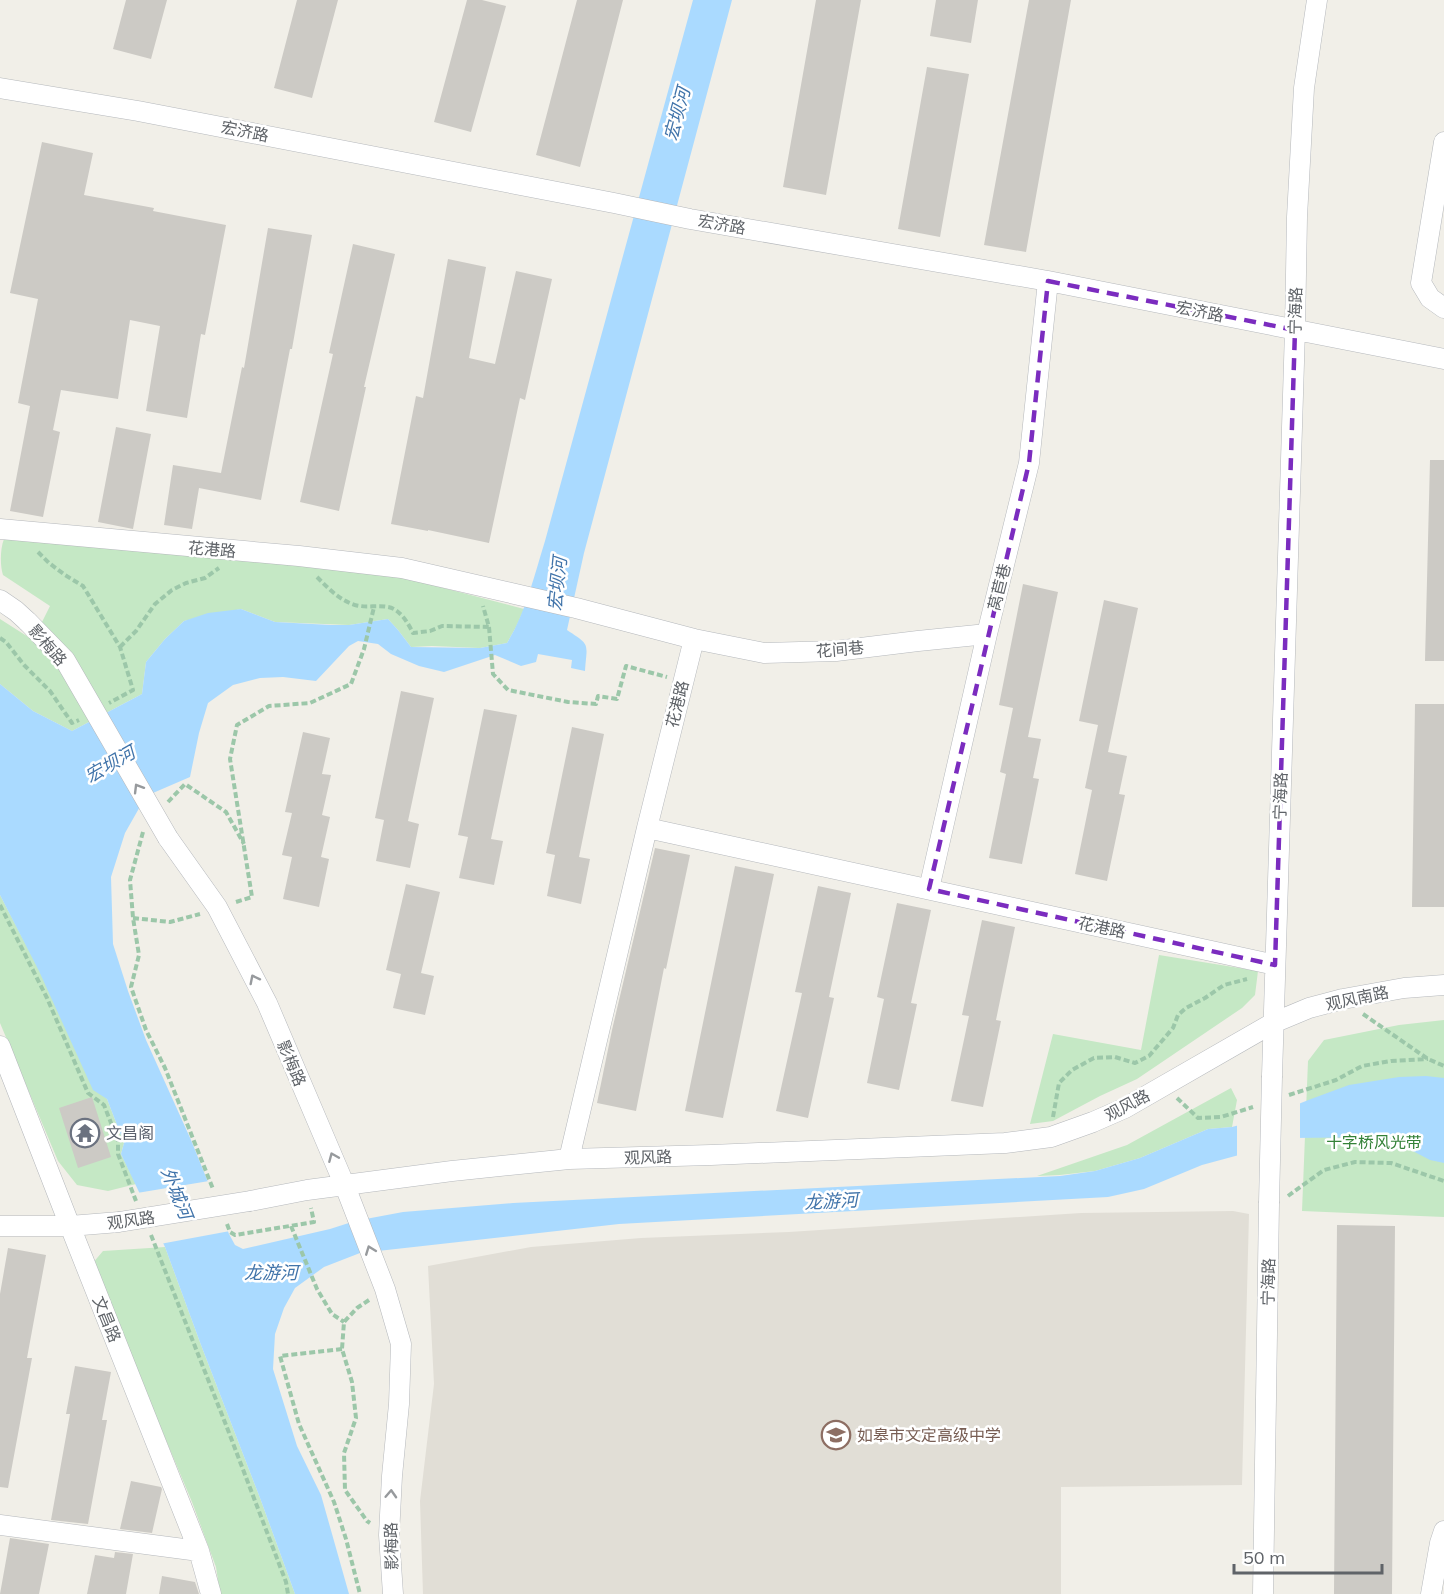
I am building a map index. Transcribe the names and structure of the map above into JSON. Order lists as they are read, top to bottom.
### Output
{
  "streets": {
    "street": [
      "宏济路",
      "宁海路",
      "花港路",
      "莴苣巷",
      "影梅路",
      "花间巷",
      "观风南路",
      "观风路",
      "文昌路"
    ]
  },
  "crossings": [
    ["宏济路", "宁海路"],
    ["宏济路", "莴苣巷"],
    ["宁海路", "花港路"],
    ["宁海路", "观风南路"],
    ["宁海路", "观风路"],
    ["花港路", "莴苣巷"],
    ["花港路", "花间巷"],
    ["莴苣巷", "花间巷"],
    ["影梅路", "观风路"],
    ["观风南路", "观风路"],
    ["观风路", "文昌路"]
  ],
  "one_way": ["影梅路"],
  "water": ["宏坝河", "外城河", "龙游河"],
  "parks": ["十字桥风光带"],
  "places": {
    "temple": ["文昌阁"],
    "school or university": ["如皋市文定高级中学"]
  },
  "scale_bar": "50 m"
}
